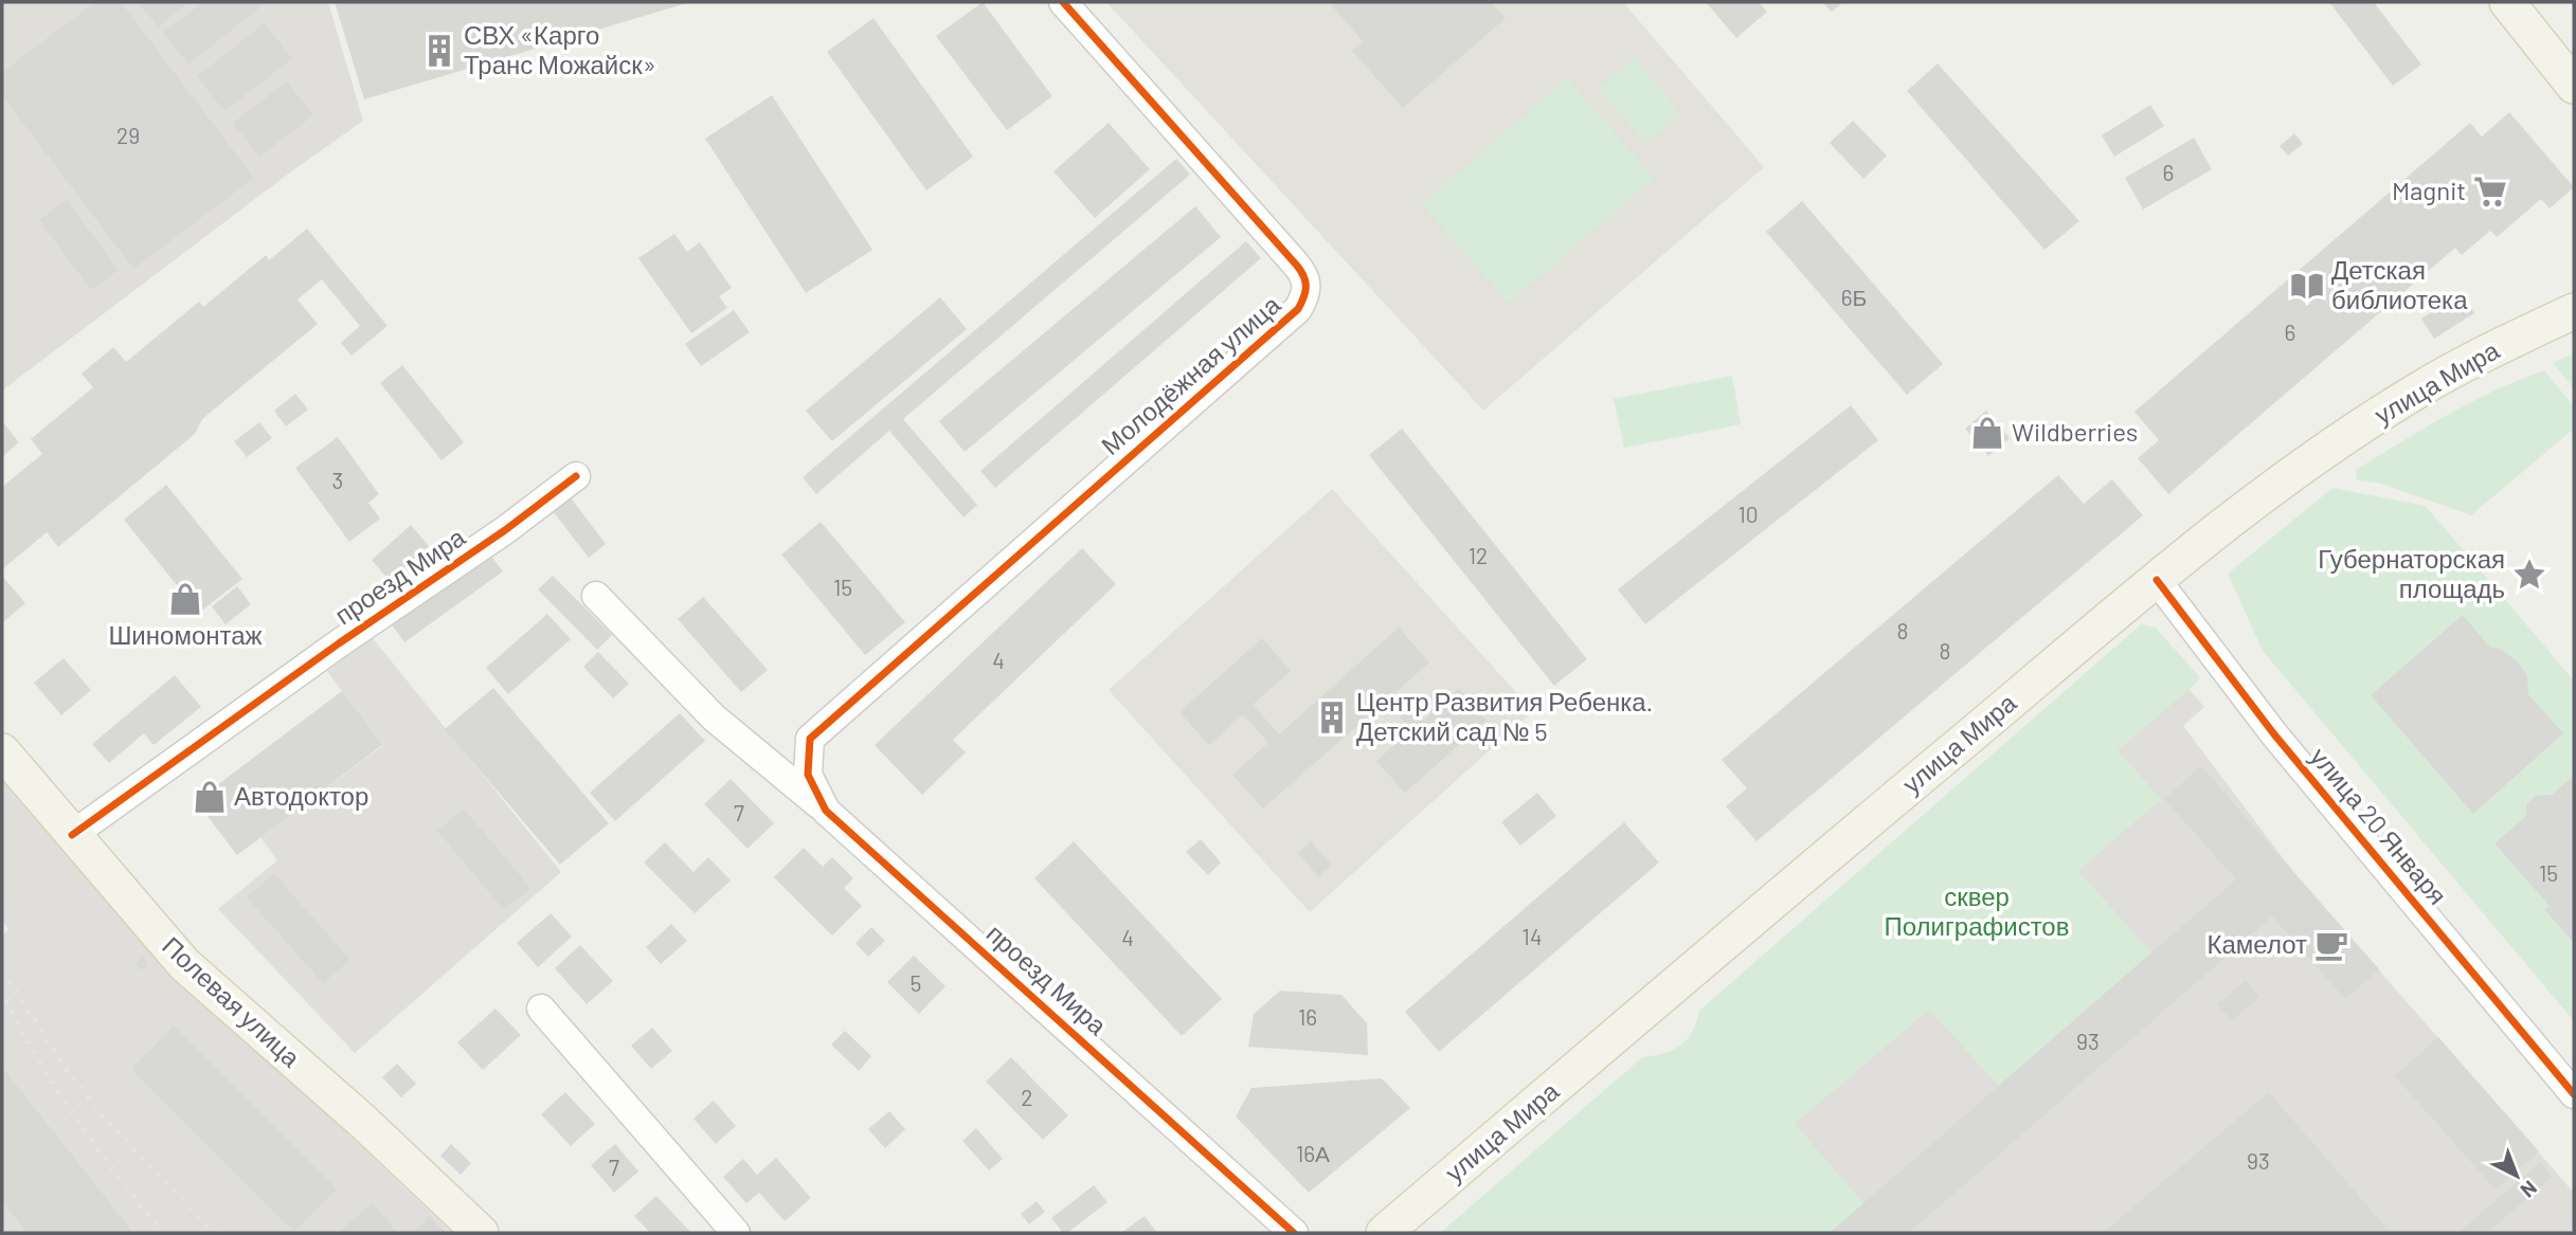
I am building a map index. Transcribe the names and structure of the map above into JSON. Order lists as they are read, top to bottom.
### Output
{
  "streets": {
    "main road": ["улица Мира", "Полевая улица"],
    "street": ["Молодёжная улица", "проезд Мира", "улица 20 Января"]
  },
  "crossings": [
    ["Молодёжная улица", "проезд Мира"],
    ["улица Мира", "улица 20 Января"],
    ["проезд Мира", "Полевая улица"]
  ],
  "parks": ["сквер Полиграфистов"],
  "places": {
    "building": ["СВХ «Карго Транс Можайск»", "Центр Развития Ребенка. Детский сад № 5"],
    "supermarket": ["Magnit"],
    "library": ["Детская библиотека"],
    "shop": ["Wildberries", "Шиномонтаж", "Автодоктор"],
    "place": ["Губернаторская площадь"],
    "cafe": ["Камелот"]
  },
  "house_numbers": [
    "29",
    "6",
    "6Б",
    "6",
    "3",
    "10",
    "12",
    "15",
    "8",
    "8",
    "4",
    "7",
    "15",
    "14",
    "4",
    "5",
    "16",
    "93",
    "2",
    "16А",
    "93",
    "7"
  ],
  "north": "bottom right"
}
